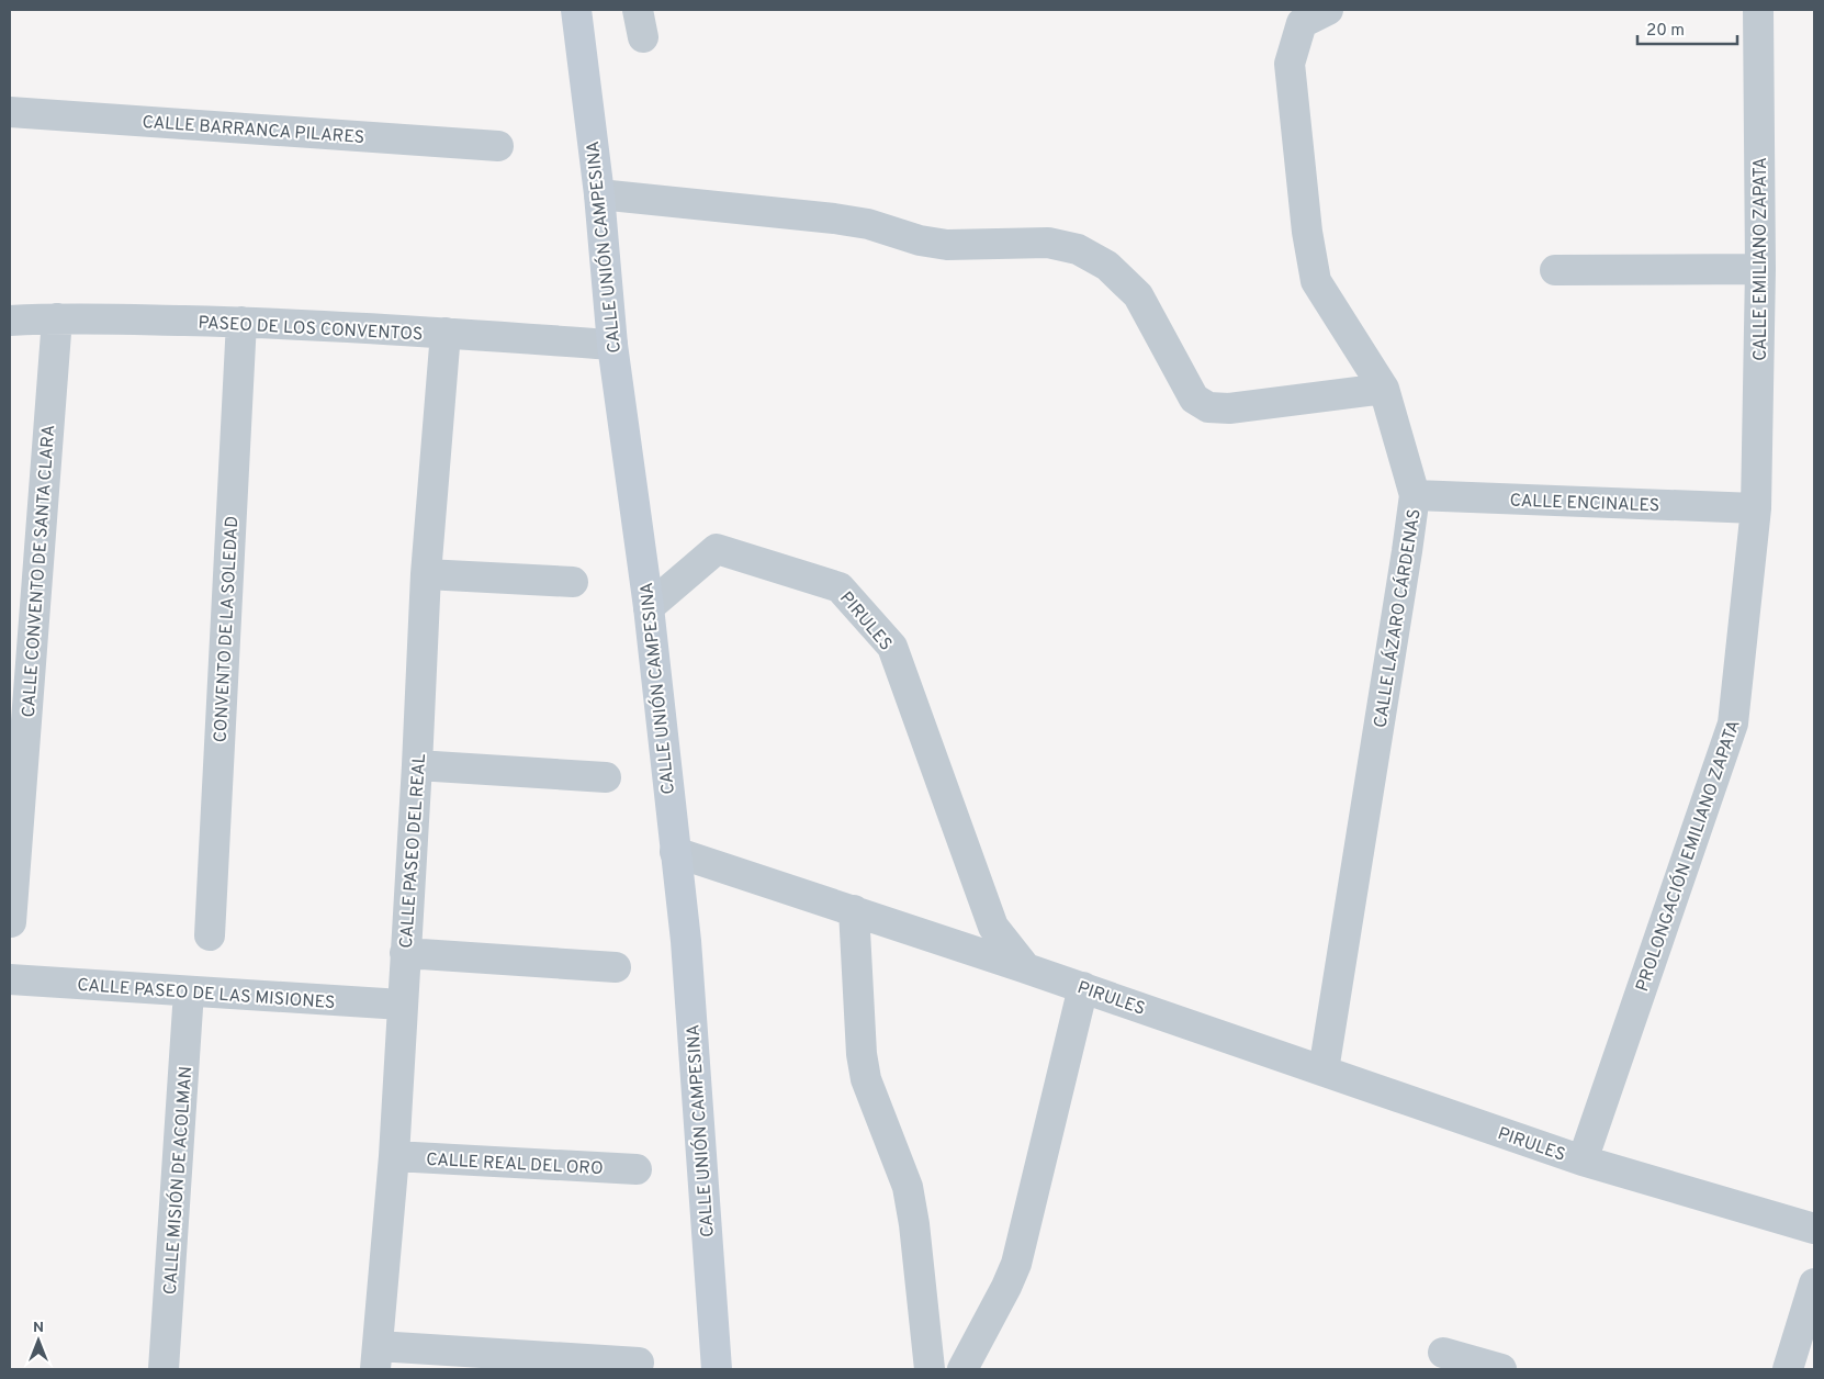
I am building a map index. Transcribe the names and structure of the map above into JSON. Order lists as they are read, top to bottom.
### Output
{
  "streets": {
    "street": [
      "CALLE BARRANCA PILARES",
      "CALLE UNIÓN CAMPESINA",
      "CALLE EMILIANO ZAPATA",
      "PASEO DE LOS CONVENTOS",
      "CALLE ENCINALES",
      "CALLE CONVENTO DE SANTA CLARA",
      "CALLE LÁZARO CÁRDENAS",
      "PIRULES",
      "CONVENTO DE LA SOLEDAD",
      "CALLE PASEO DEL REAL",
      "PROLONGACIÓN EMILIANO ZAPATA",
      "CALLE PASEO DE LAS MISIONES",
      "CALLE REAL DEL ORO",
      "CALLE MISIÓN DE ACOLMAN"
    ]
  },
  "crossings": [
    ["CALLE UNIÓN CAMPESINA", "PASEO DE LOS CONVENTOS"],
    ["CALLE UNIÓN CAMPESINA", "PIRULES"],
    ["CALLE EMILIANO ZAPATA", "CALLE ENCINALES"],
    ["CALLE EMILIANO ZAPATA", "PROLONGACIÓN EMILIANO ZAPATA"],
    ["PASEO DE LOS CONVENTOS", "CALLE CONVENTO DE SANTA CLARA"],
    ["PASEO DE LOS CONVENTOS", "CONVENTO DE LA SOLEDAD"],
    ["PASEO DE LOS CONVENTOS", "CALLE PASEO DEL REAL"],
    ["CALLE ENCINALES", "CALLE LÁZARO CÁRDENAS"],
    ["CALLE ENCINALES", "PROLONGACIÓN EMILIANO ZAPATA"],
    ["CALLE LÁZARO CÁRDENAS", "PIRULES"],
    ["PIRULES", "PROLONGACIÓN EMILIANO ZAPATA"],
    ["CALLE PASEO DEL REAL", "CALLE PASEO DE LAS MISIONES"],
    ["CALLE PASEO DEL REAL", "CALLE REAL DEL ORO"],
    ["CALLE PASEO DE LAS MISIONES", "CALLE MISIÓN DE ACOLMAN"]
  ],
  "scale_bar": "20 m",
  "north": "top"
}
